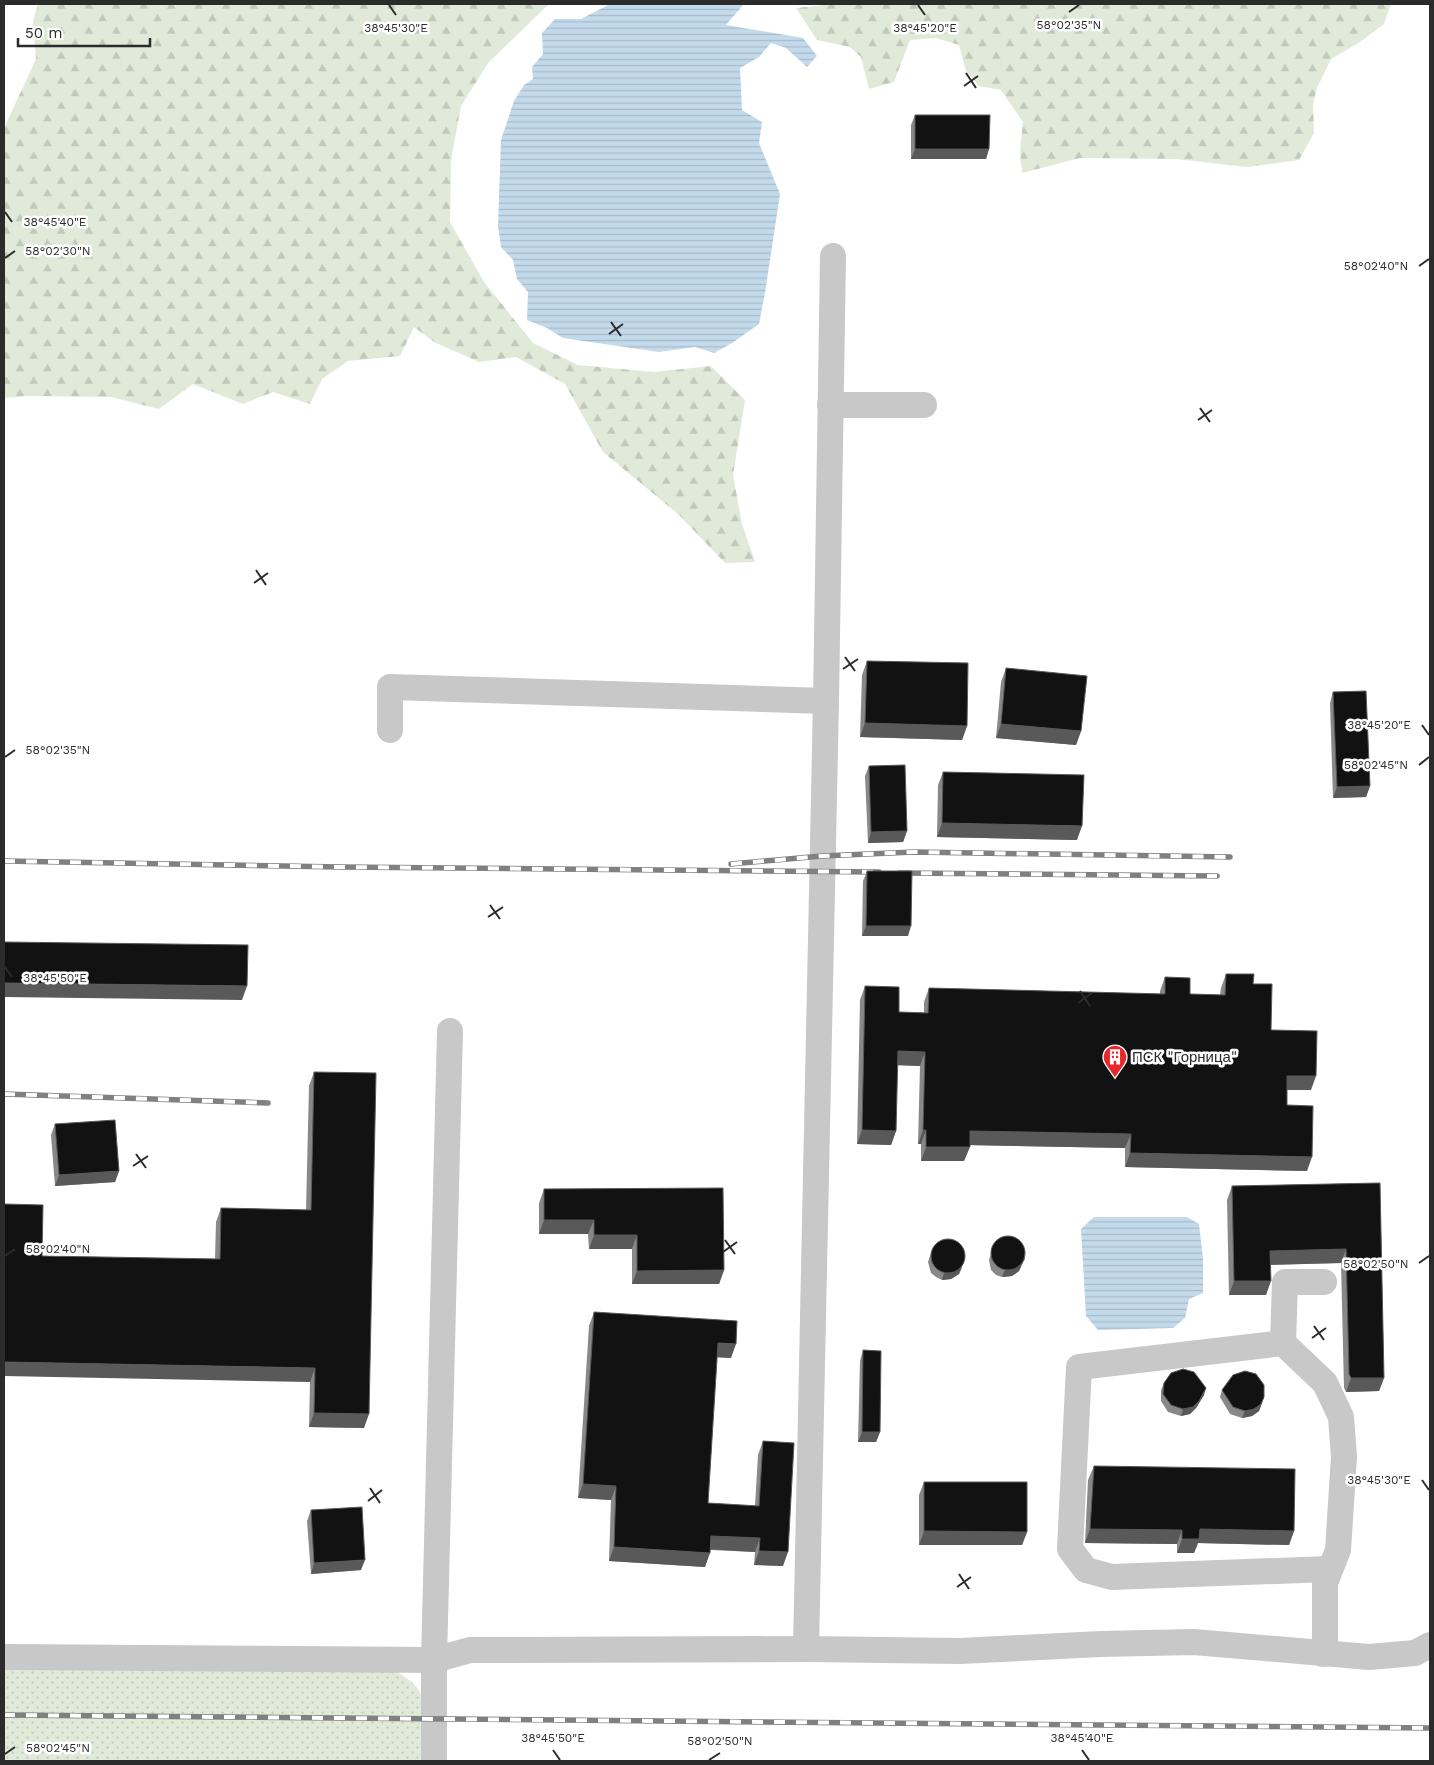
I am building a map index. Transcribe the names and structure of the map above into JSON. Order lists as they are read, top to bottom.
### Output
{
  "places": {
    "building": ["ПСК \"Горница\""]
  },
  "scale_bar": "50 m",
  "coordinates": [
    "58°02'35\"N",
    "38°45'30\"E",
    "38°45'20\"E",
    "38°45'40\"E",
    "58°02'30\"N",
    "58°02'40\"N",
    "58°02'45\"N",
    "38°45'50\"E",
    "58°02'50\"N"
  ]
}
